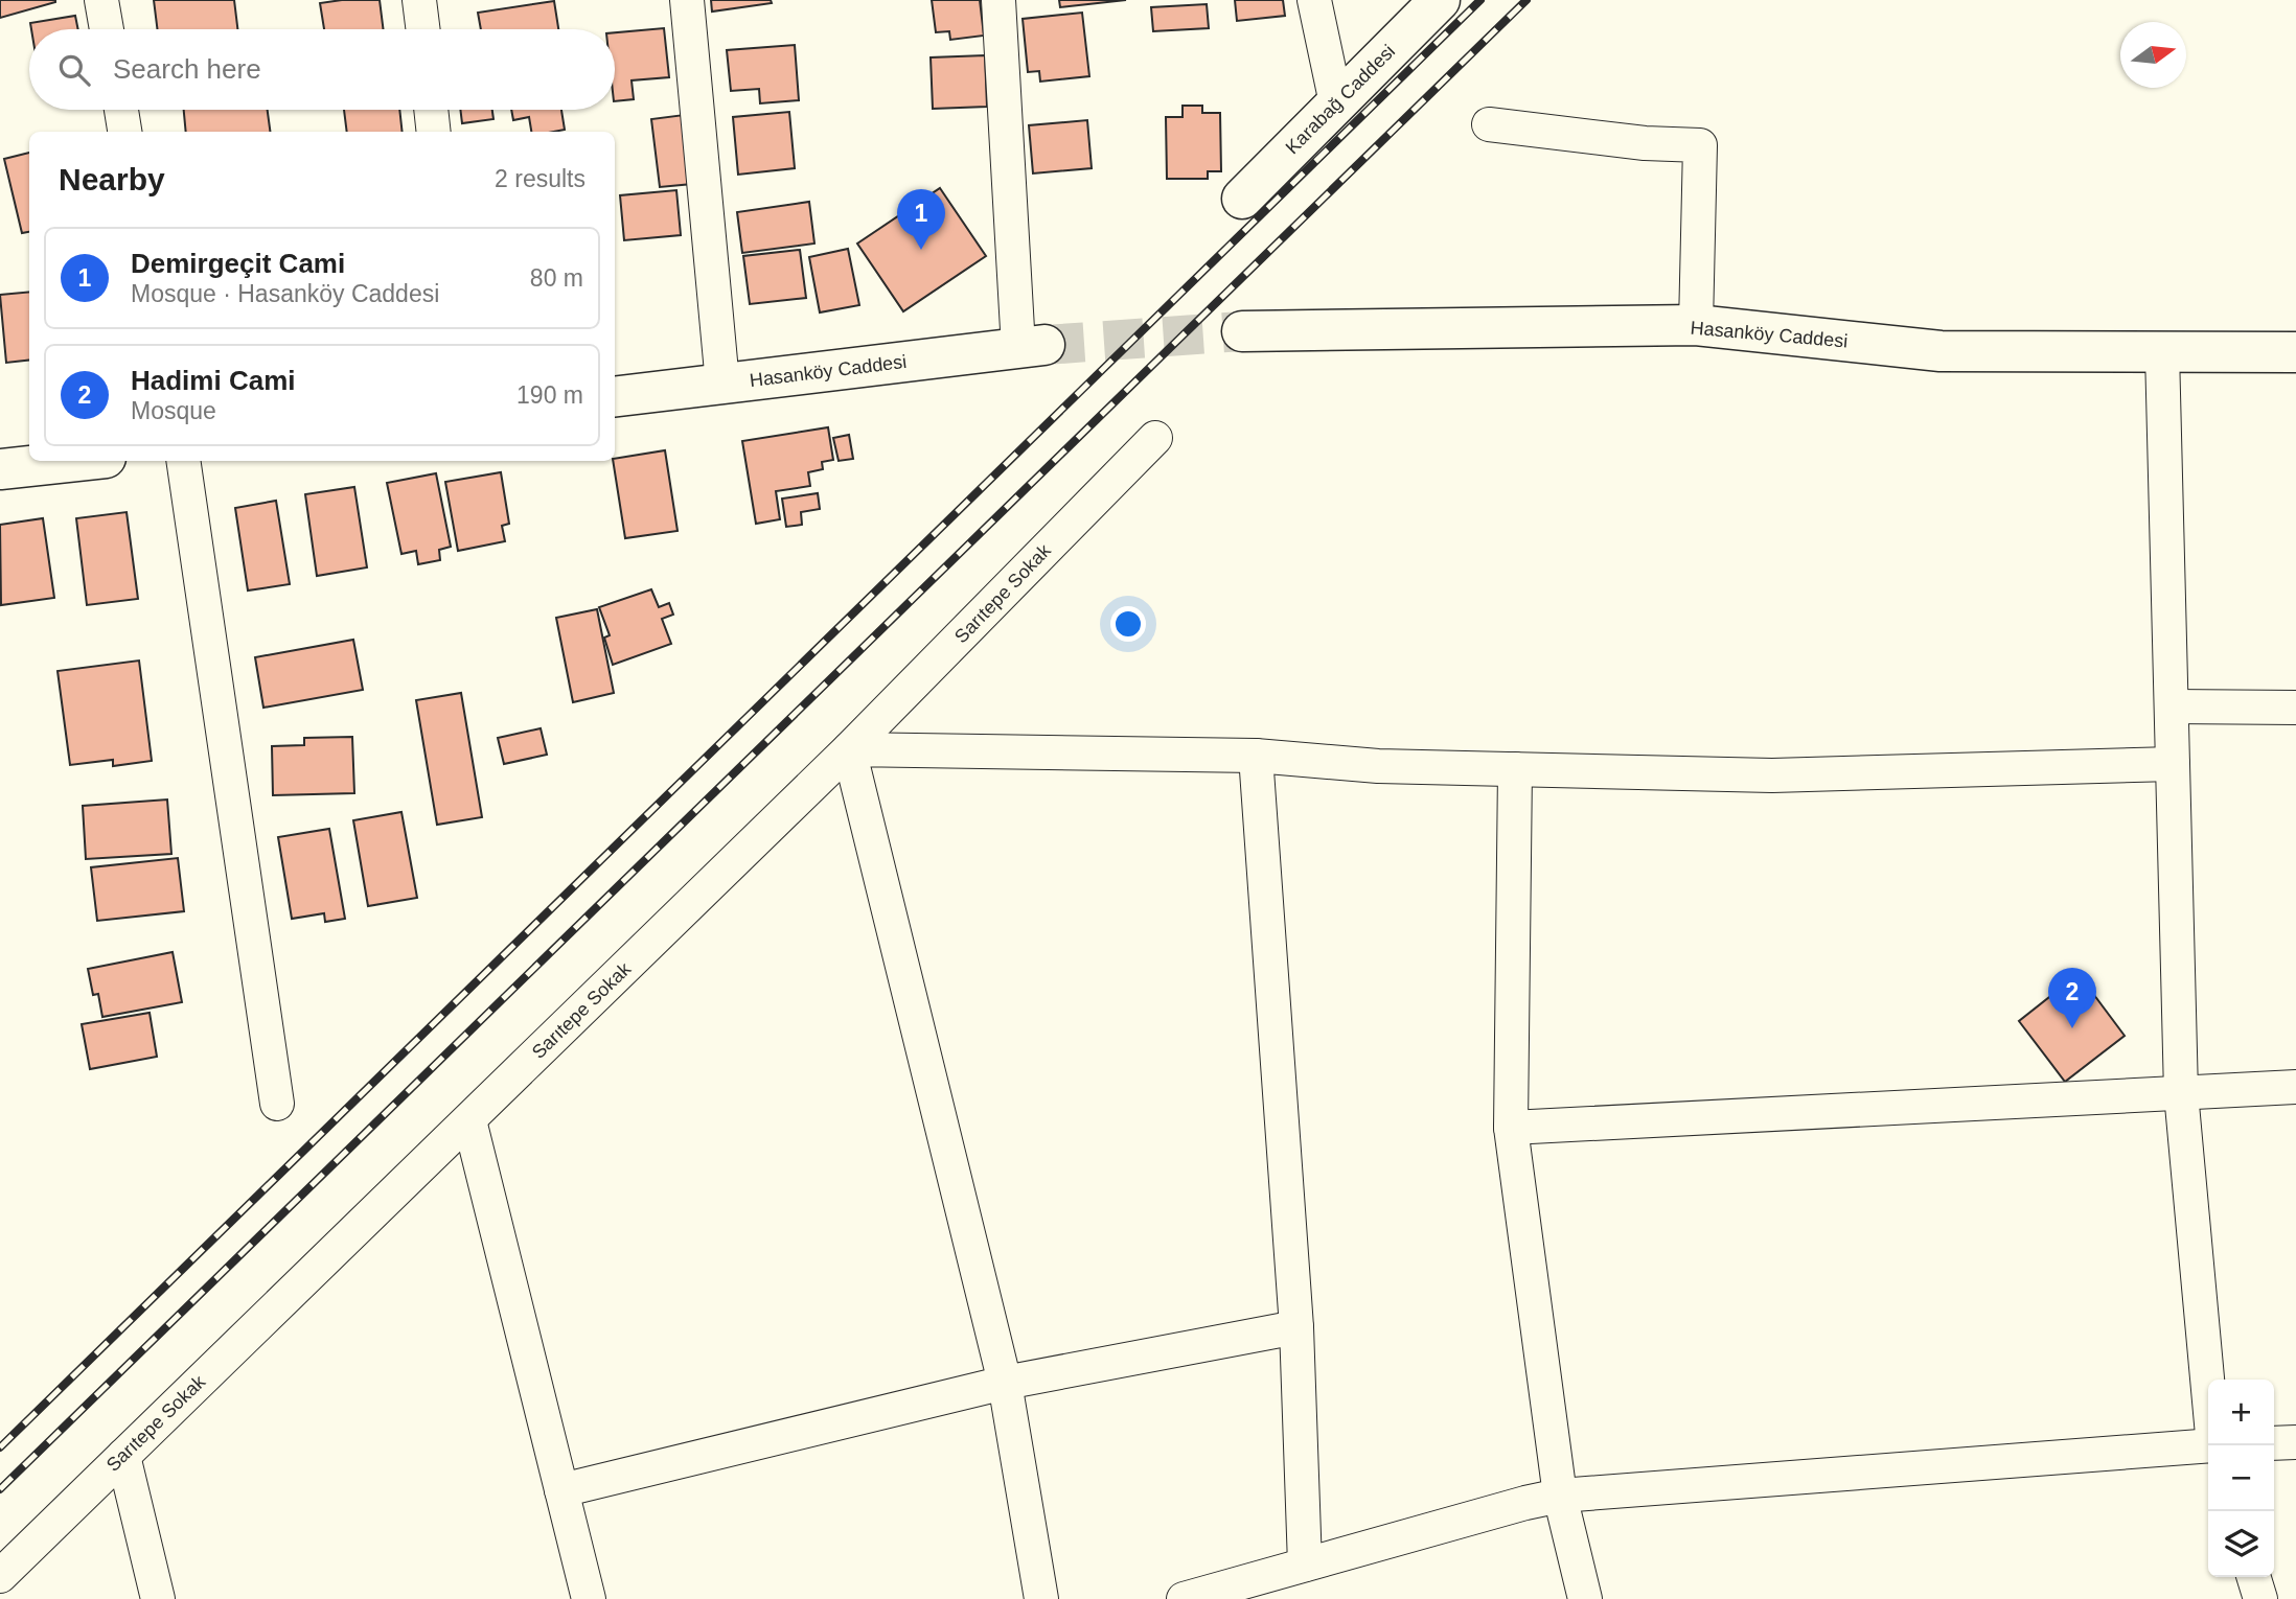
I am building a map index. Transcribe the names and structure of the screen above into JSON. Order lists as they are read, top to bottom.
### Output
{
  "streets": {
    "street": ["Karabağ Caddesi", "Hasanköy Caddesi", "Sarıtepe Sokak"]
  },
  "north": "right",
  "page": {
    "search": "Search here",
    "heading": ["Nearby", "2 results"],
    "pins": ["1", "2"],
    "list": [
      {
        "mark": "1",
        "name": "Demirgeçit Cami",
        "note": "Mosque · Hasanköy Caddesi",
        "value": "80 m"
      },
      {
        "mark": "2",
        "name": "Hadimi Cami",
        "note": "Mosque",
        "value": "190 m"
      }
    ],
    "map_buttons": ["+", "−"]
  }
}
